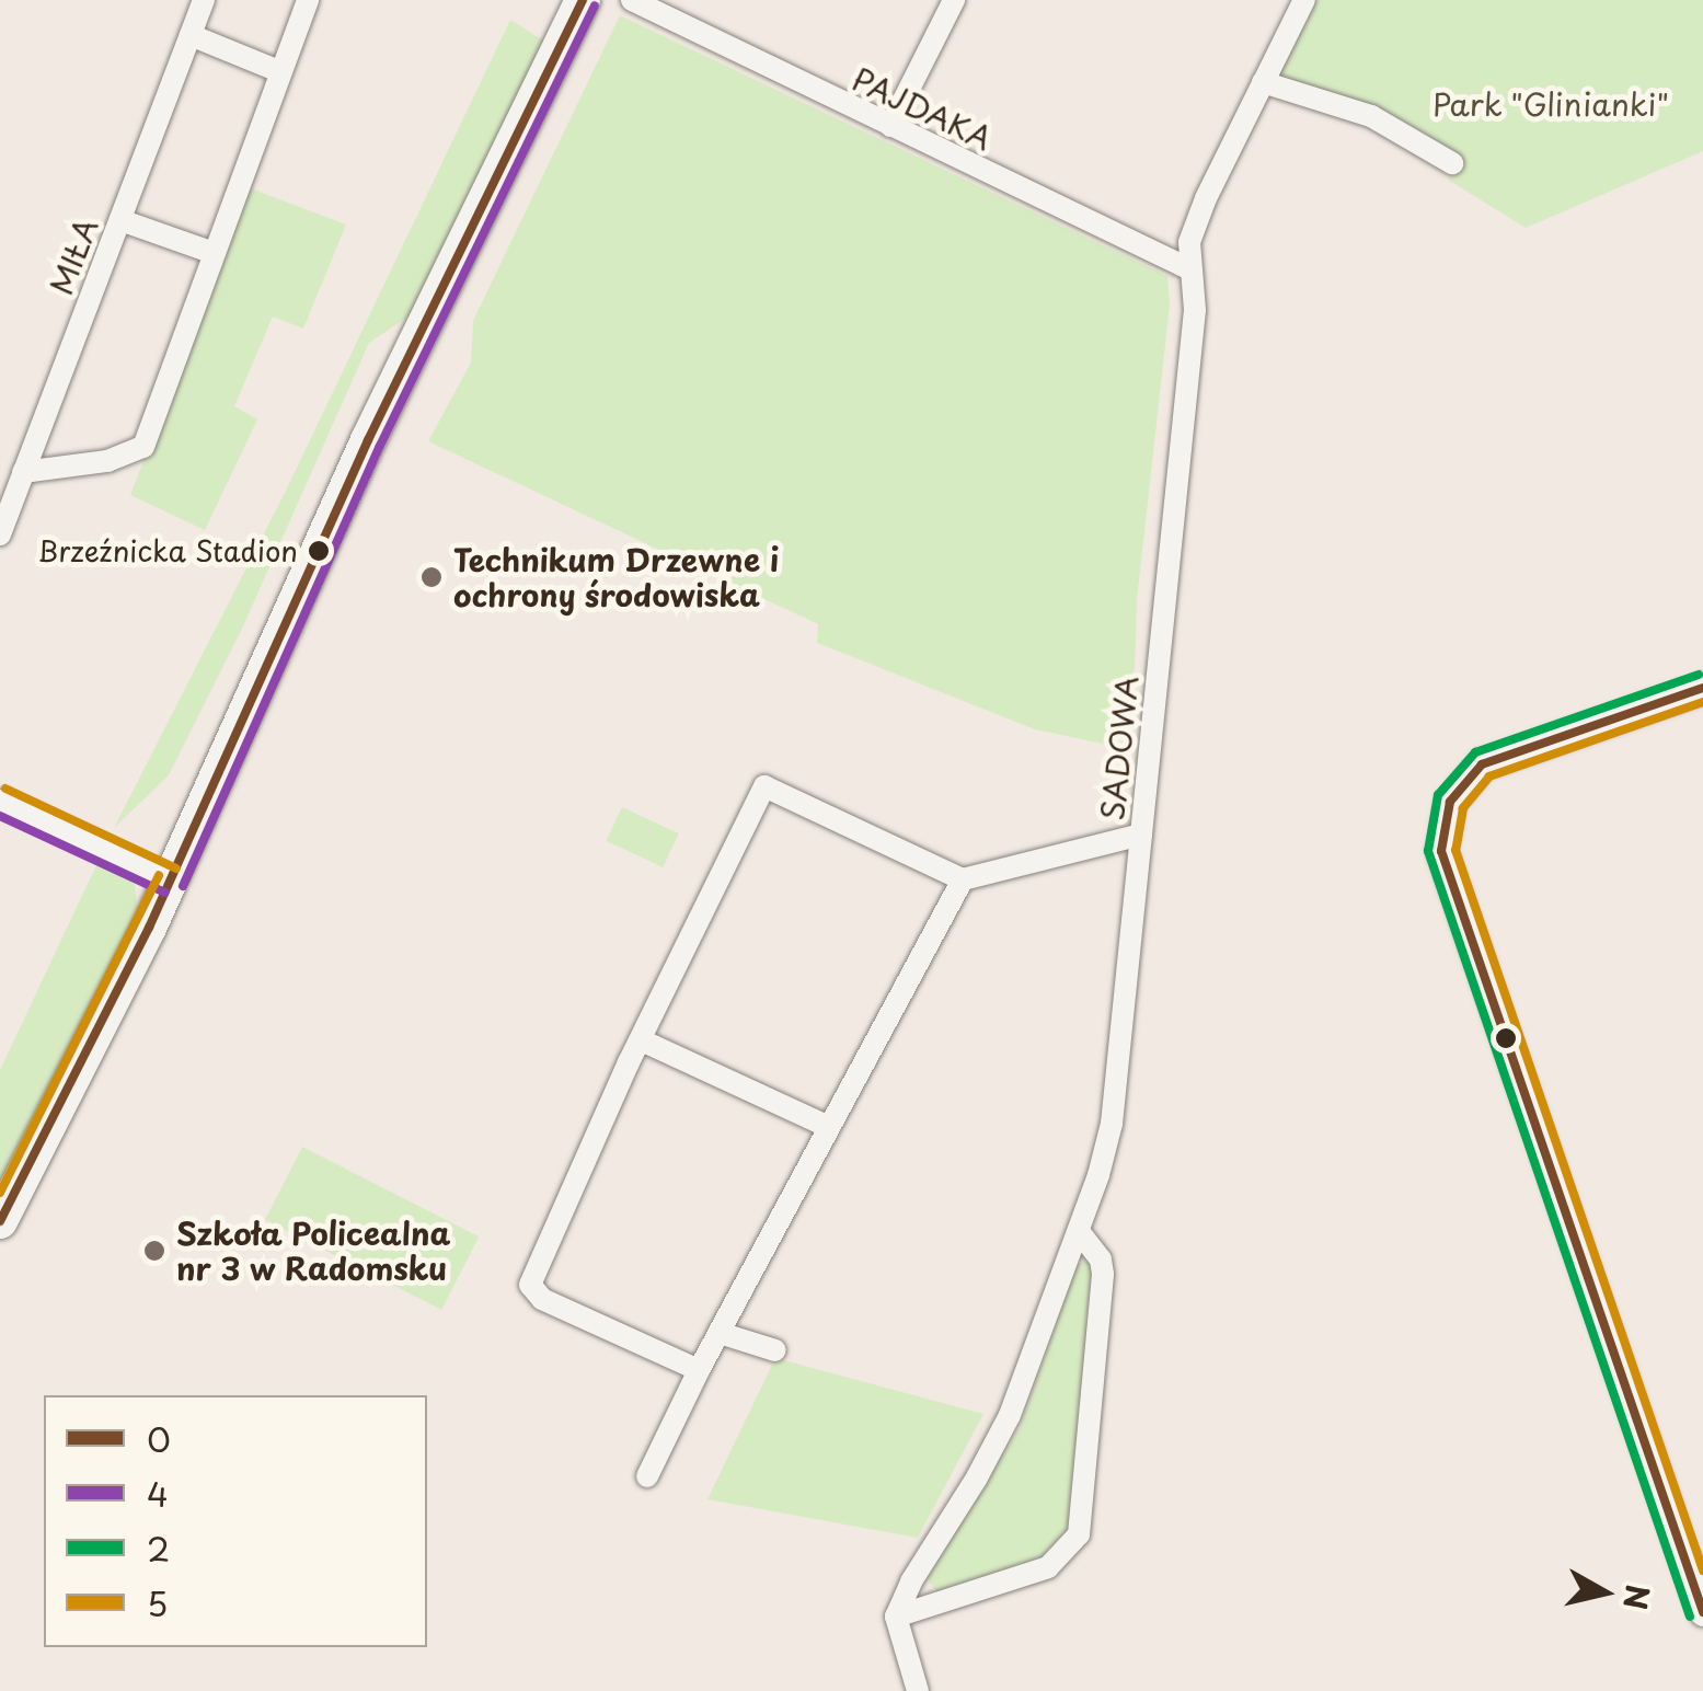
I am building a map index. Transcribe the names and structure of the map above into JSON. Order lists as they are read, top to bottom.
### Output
{
  "streets": {
    "street": ["PAJDAKA", "MIŁA", "SADOWA"]
  },
  "crossings": [
    ["PAJDAKA", "SADOWA"]
  ],
  "parks": ["Park \"Glinianki\""],
  "places": ["Brzeźnicka Stadion", "Technikum Drzewne i ochrony środowiska", "Szkoła Policealna nr 3 w Radomsku"],
  "lines": [
    "transit line 0",
    "transit line 4",
    "transit line 2",
    "transit line 5"
  ],
  "legend": [
    "0",
    "4",
    "2",
    "5"
  ],
  "north": "right"
}
